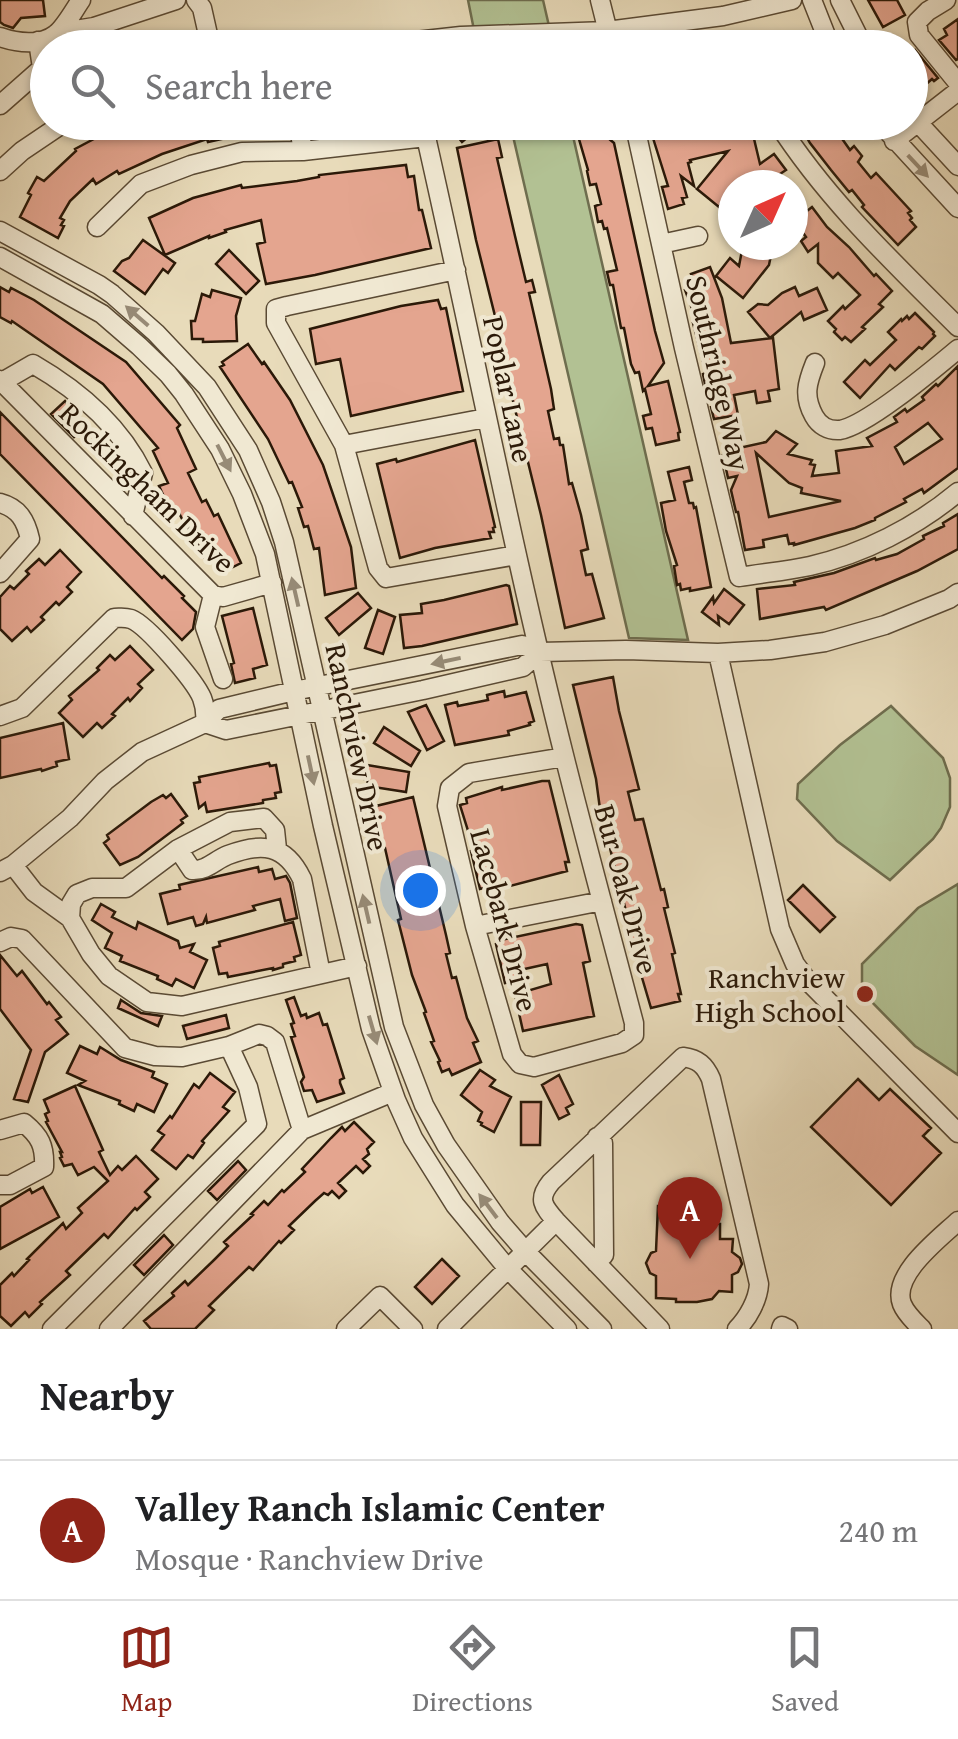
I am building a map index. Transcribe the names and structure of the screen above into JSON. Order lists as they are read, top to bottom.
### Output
{
  "streets": {
    "street": [
      "Southridge Way",
      "Poplar Lane",
      "Rockingham Drive",
      "Ranchview Drive",
      "Bur Oak Drive",
      "Lacebark Drive"
    ]
  },
  "crossings": [
    ["Poplar Lane", "Bur Oak Drive"],
    ["Rockingham Drive", "Ranchview Drive"],
    ["Bur Oak Drive", "Lacebark Drive"]
  ],
  "places": ["Ranchview High School"],
  "north": "top right",
  "page": {
    "search": "Search here",
    "pins": "A",
    "heading": "Nearby",
    "list": [
      {
        "mark": "A",
        "name": "Valley Ranch Islamic Center",
        "note": "Mosque · Ranchview Drive",
        "value": "240 m"
      }
    ],
    "nav": ["Map", "Directions", "Saved"]
  }
}
